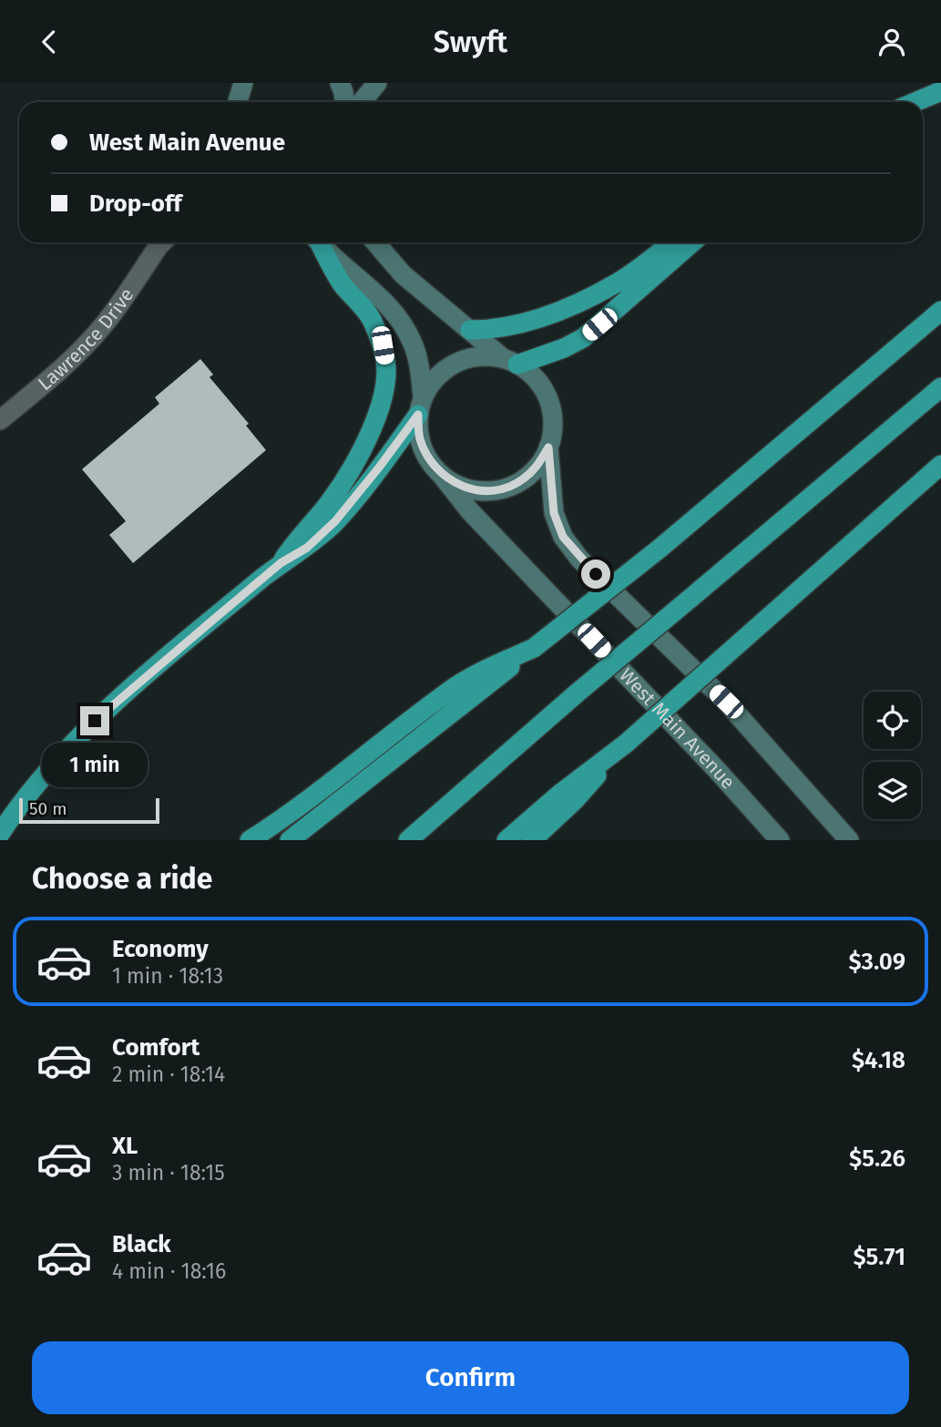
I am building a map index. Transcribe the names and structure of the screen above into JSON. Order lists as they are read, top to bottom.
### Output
{
  "streets": {
    "main road": ["West Main Avenue"],
    "street": ["Lawrence Drive"]
  },
  "scale_bar": "50 m",
  "page": {
    "header": "Swyft",
    "banner": ["West Main Avenue", "Drop-off"],
    "bubble": "1 min",
    "scale": "50 m",
    "heading": "Choose a ride",
    "list": [
      {
        "name": "Economy",
        "note": "1 min · 18:13",
        "value": "$3.09"
      },
      {
        "name": "Comfort",
        "note": "2 min · 18:14",
        "value": "$4.18"
      },
      {
        "name": "XL",
        "note": "3 min · 18:15",
        "value": "$5.26"
      },
      {
        "name": "Black",
        "note": "4 min · 18:16",
        "value": "$5.71"
      }
    ],
    "buttons": "Confirm"
  }
}
